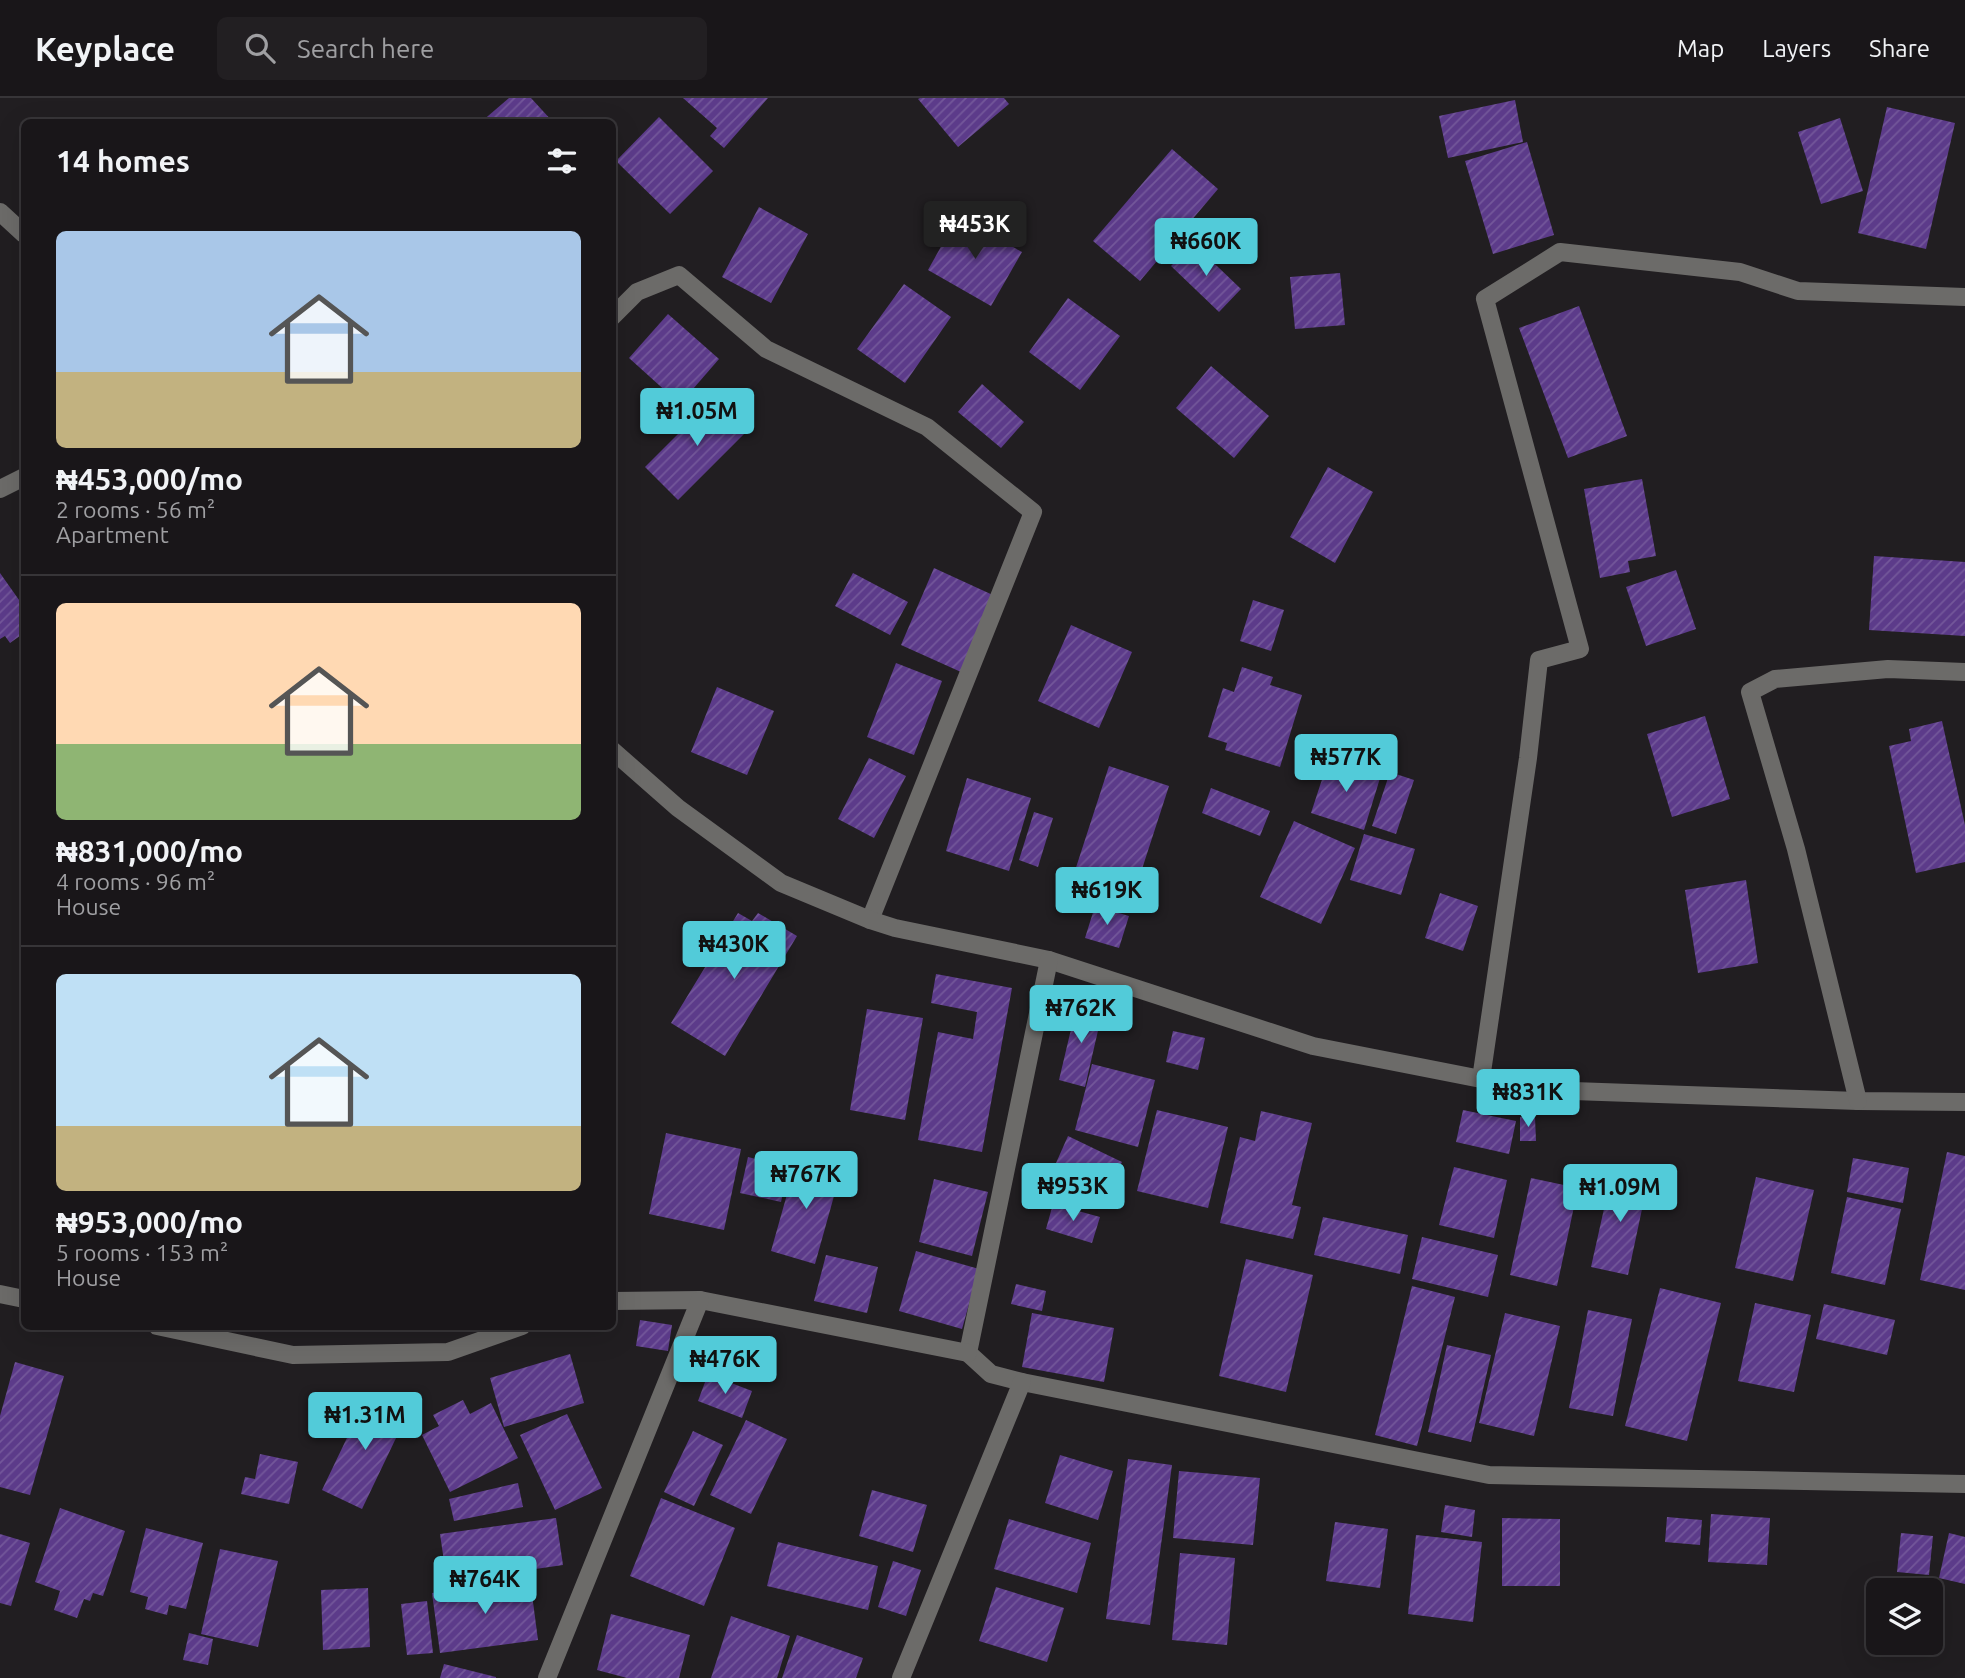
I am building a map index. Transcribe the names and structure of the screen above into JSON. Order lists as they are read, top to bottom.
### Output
{
  "page": {
    "header": "Keyplace",
    "search": "Search here",
    "nav": ["Map", "Layers", "Share"],
    "heading": "14 homes",
    "price": [
      "₦453K",
      "₦660K",
      "₦1.05M",
      "₦577K",
      "₦619K",
      "₦430K",
      "₦762K",
      "₦831K",
      "₦767K",
      "₦953K",
      "₦1.09M",
      "₦476K",
      "₦1.31M",
      "₦764K"
    ],
    "list": [
      {
        "name": "₦453,000/mo",
        "note": "2 rooms · 56 m² · Apartment"
      },
      {
        "name": "₦831,000/mo",
        "note": "4 rooms · 96 m² · House"
      },
      {
        "name": "₦953,000/mo",
        "note": "5 rooms · 153 m² · House"
      }
    ]
  }
}
